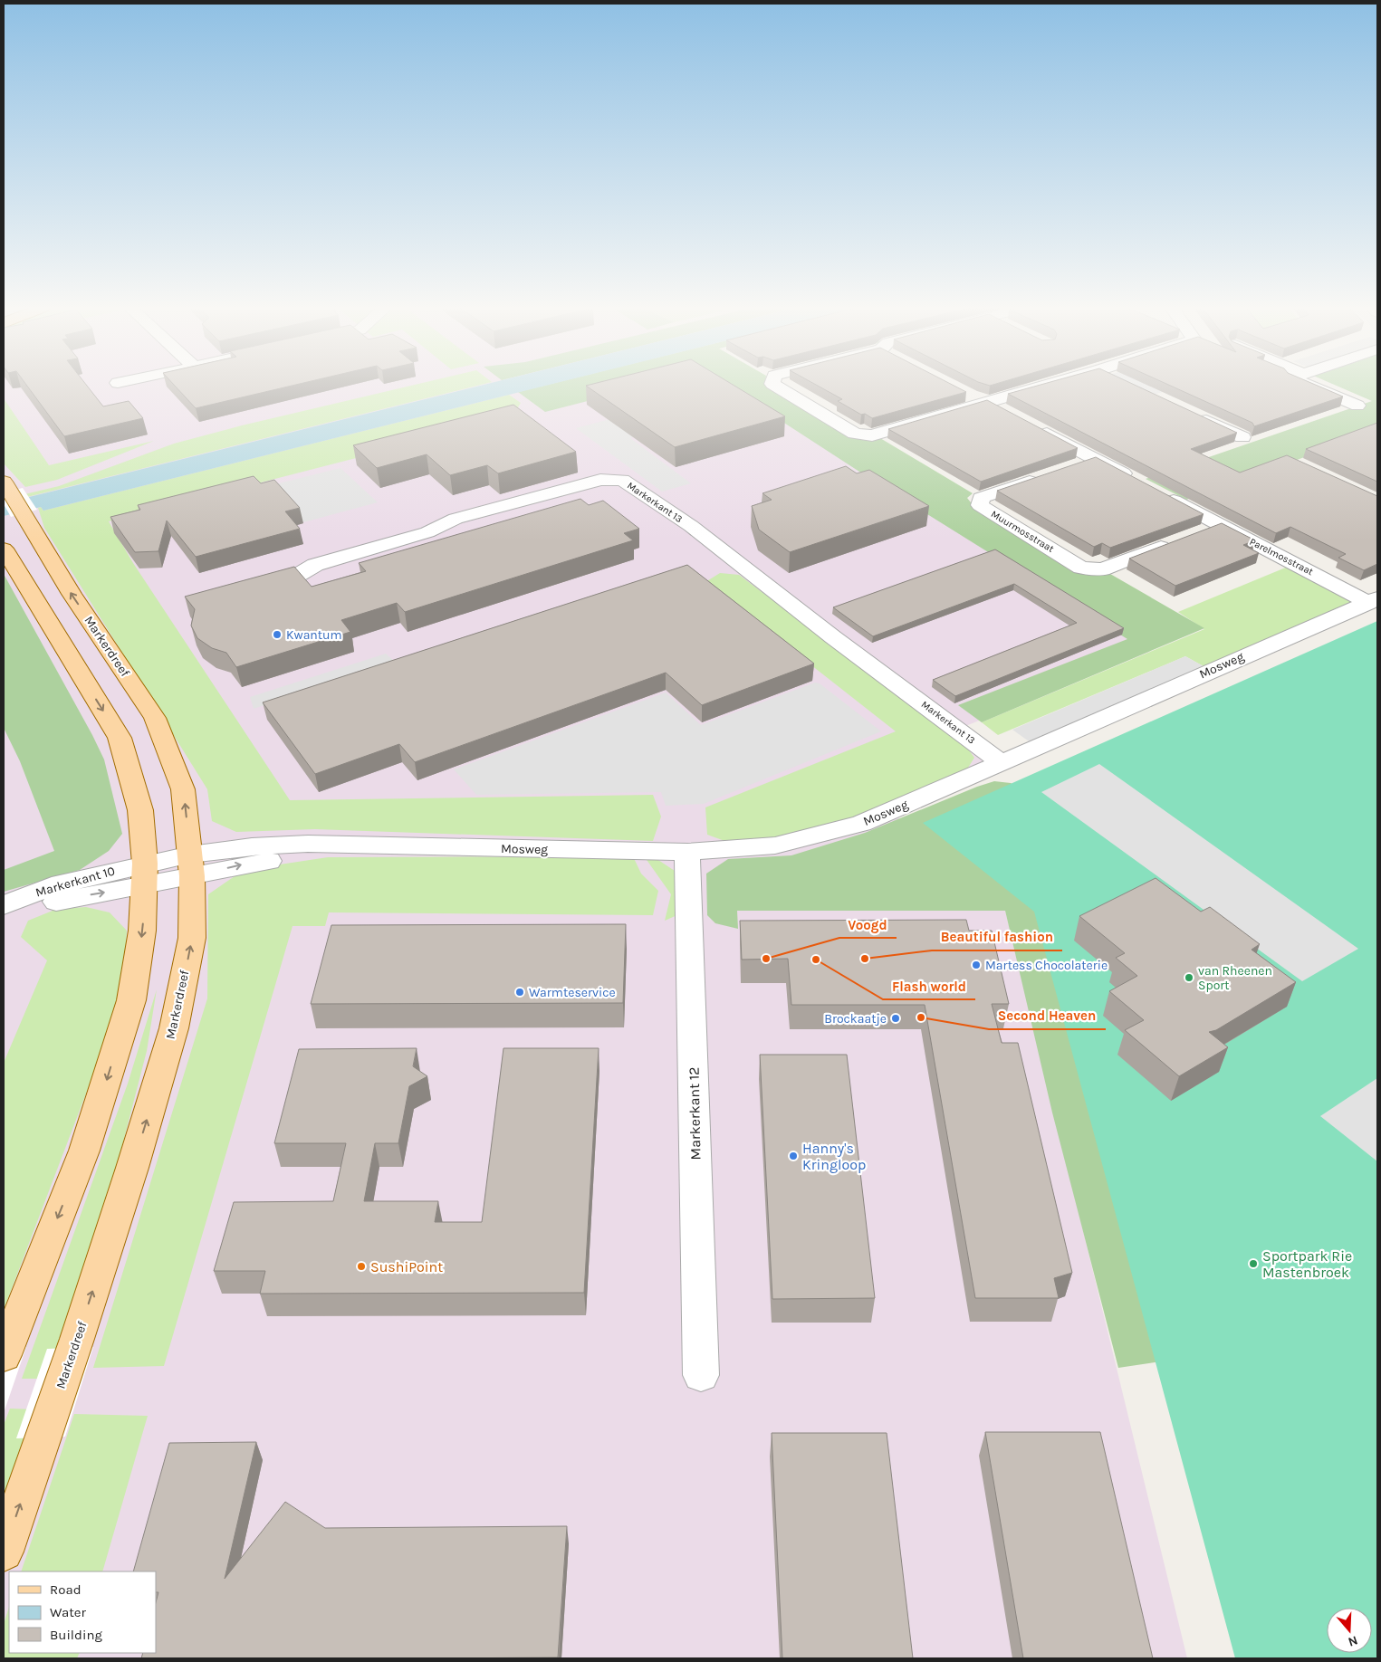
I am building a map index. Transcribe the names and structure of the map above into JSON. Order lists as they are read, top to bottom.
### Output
{
  "streets": {
    "main road": ["Markerdreef"],
    "street": [
      "Markerkant 13",
      "Muurmosstraat",
      "Parelmosstraat",
      "Mosweg",
      "Markerkant 10",
      "Markerkant 12"
    ]
  },
  "crossings": [
    ["Markerkant 13", "Mosweg"],
    ["Muurmosstraat", "Parelmosstraat"],
    ["Parelmosstraat", "Mosweg"],
    ["Markerdreef", "Mosweg"],
    ["Mosweg", "Markerkant 10"],
    ["Mosweg", "Markerkant 12"]
  ],
  "places": [
    "Kwantum",
    "Voogd",
    "Beautiful fashion",
    "Flash world",
    "Martess Chocolaterie",
    "van Rheenen Sport",
    "Warmteservice",
    "Second Heaven",
    "Brockaatje",
    "Hanny's Kringloop",
    "Sportpark Rie Mastenbroek",
    "SushiPoint"
  ],
  "legend": ["Road", "Water", "Building"],
  "north": "bottom"
}
